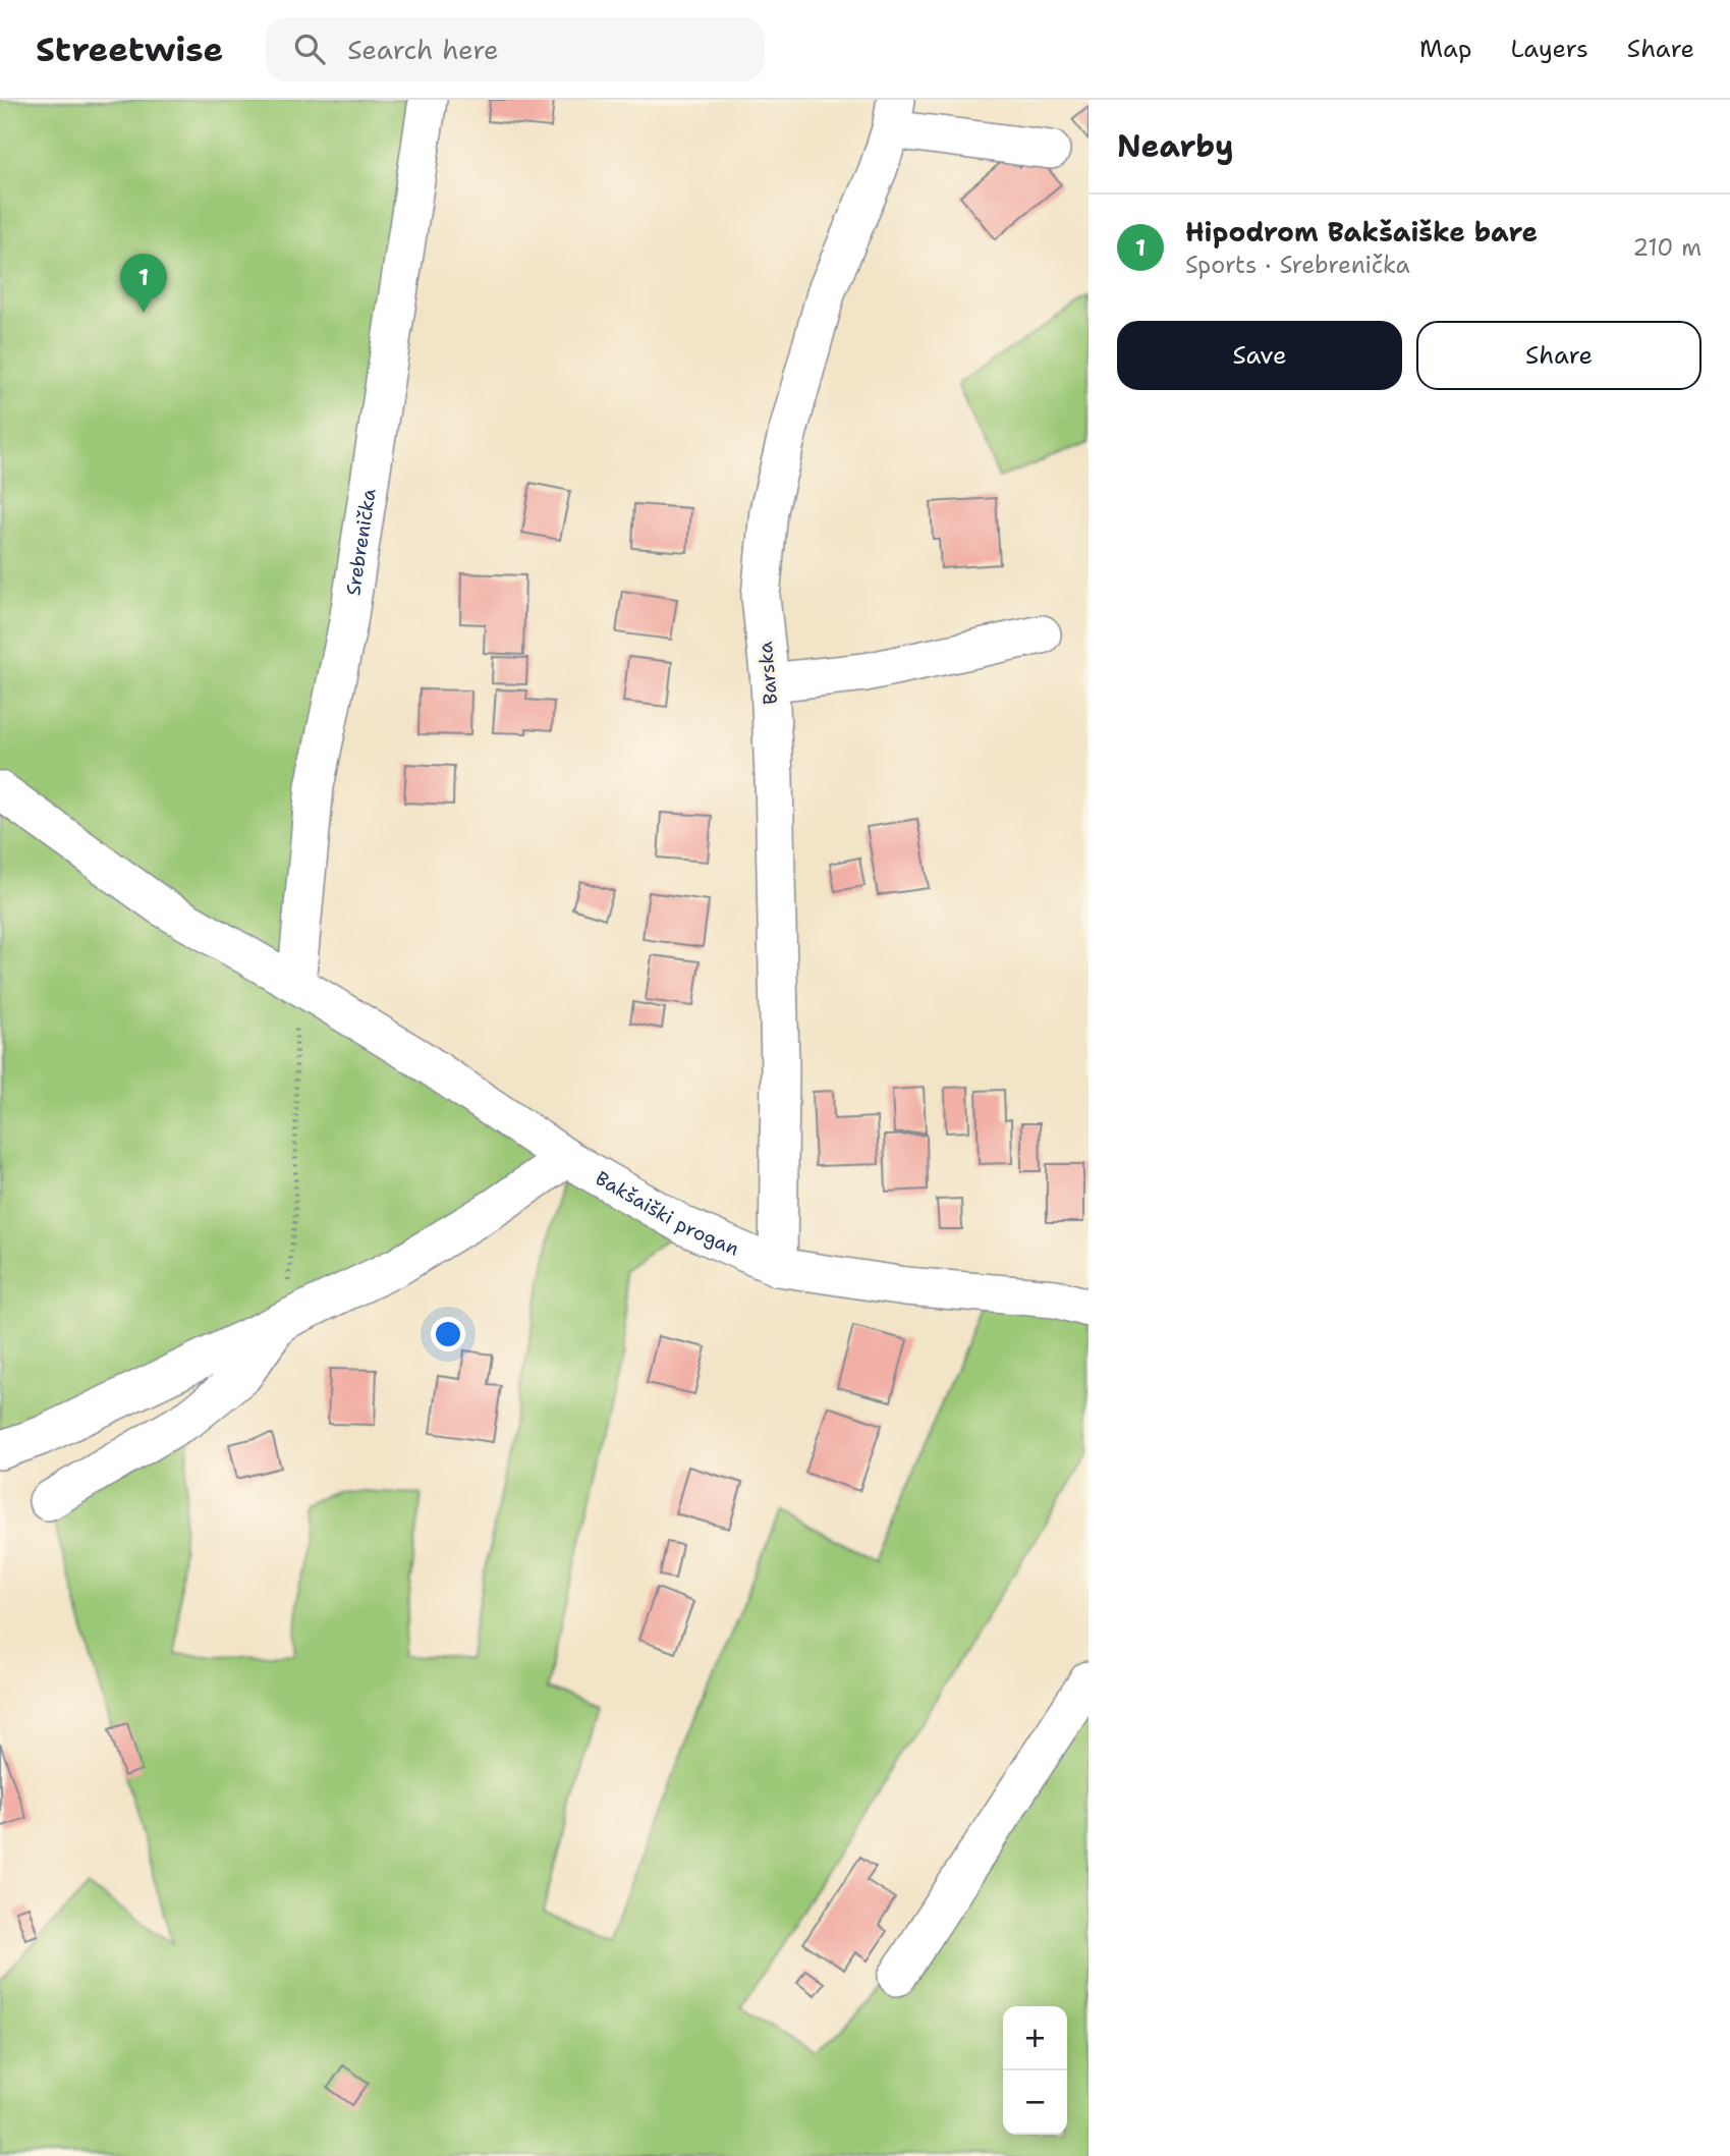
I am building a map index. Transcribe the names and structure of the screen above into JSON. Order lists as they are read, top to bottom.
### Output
{
  "streets": {
    "street": ["Srebrenička", "Barska", "Bakšaiški progan"]
  },
  "crossings": [
    ["Srebrenička", "Bakšaiški progan"],
    ["Barska", "Bakšaiški progan"]
  ],
  "page": {
    "header": "Streetwise",
    "search": "Search here",
    "nav": ["Map", "Layers", "Share"],
    "heading": "Nearby",
    "list": [
      {
        "mark": "1",
        "name": "Hipodrom Bakšaiške bare",
        "note": "Sports · Srebrenička",
        "value": "210 m"
      }
    ],
    "pins": "1",
    "buttons": ["Save", "Share"],
    "map_buttons": ["+", "−"]
  }
}
